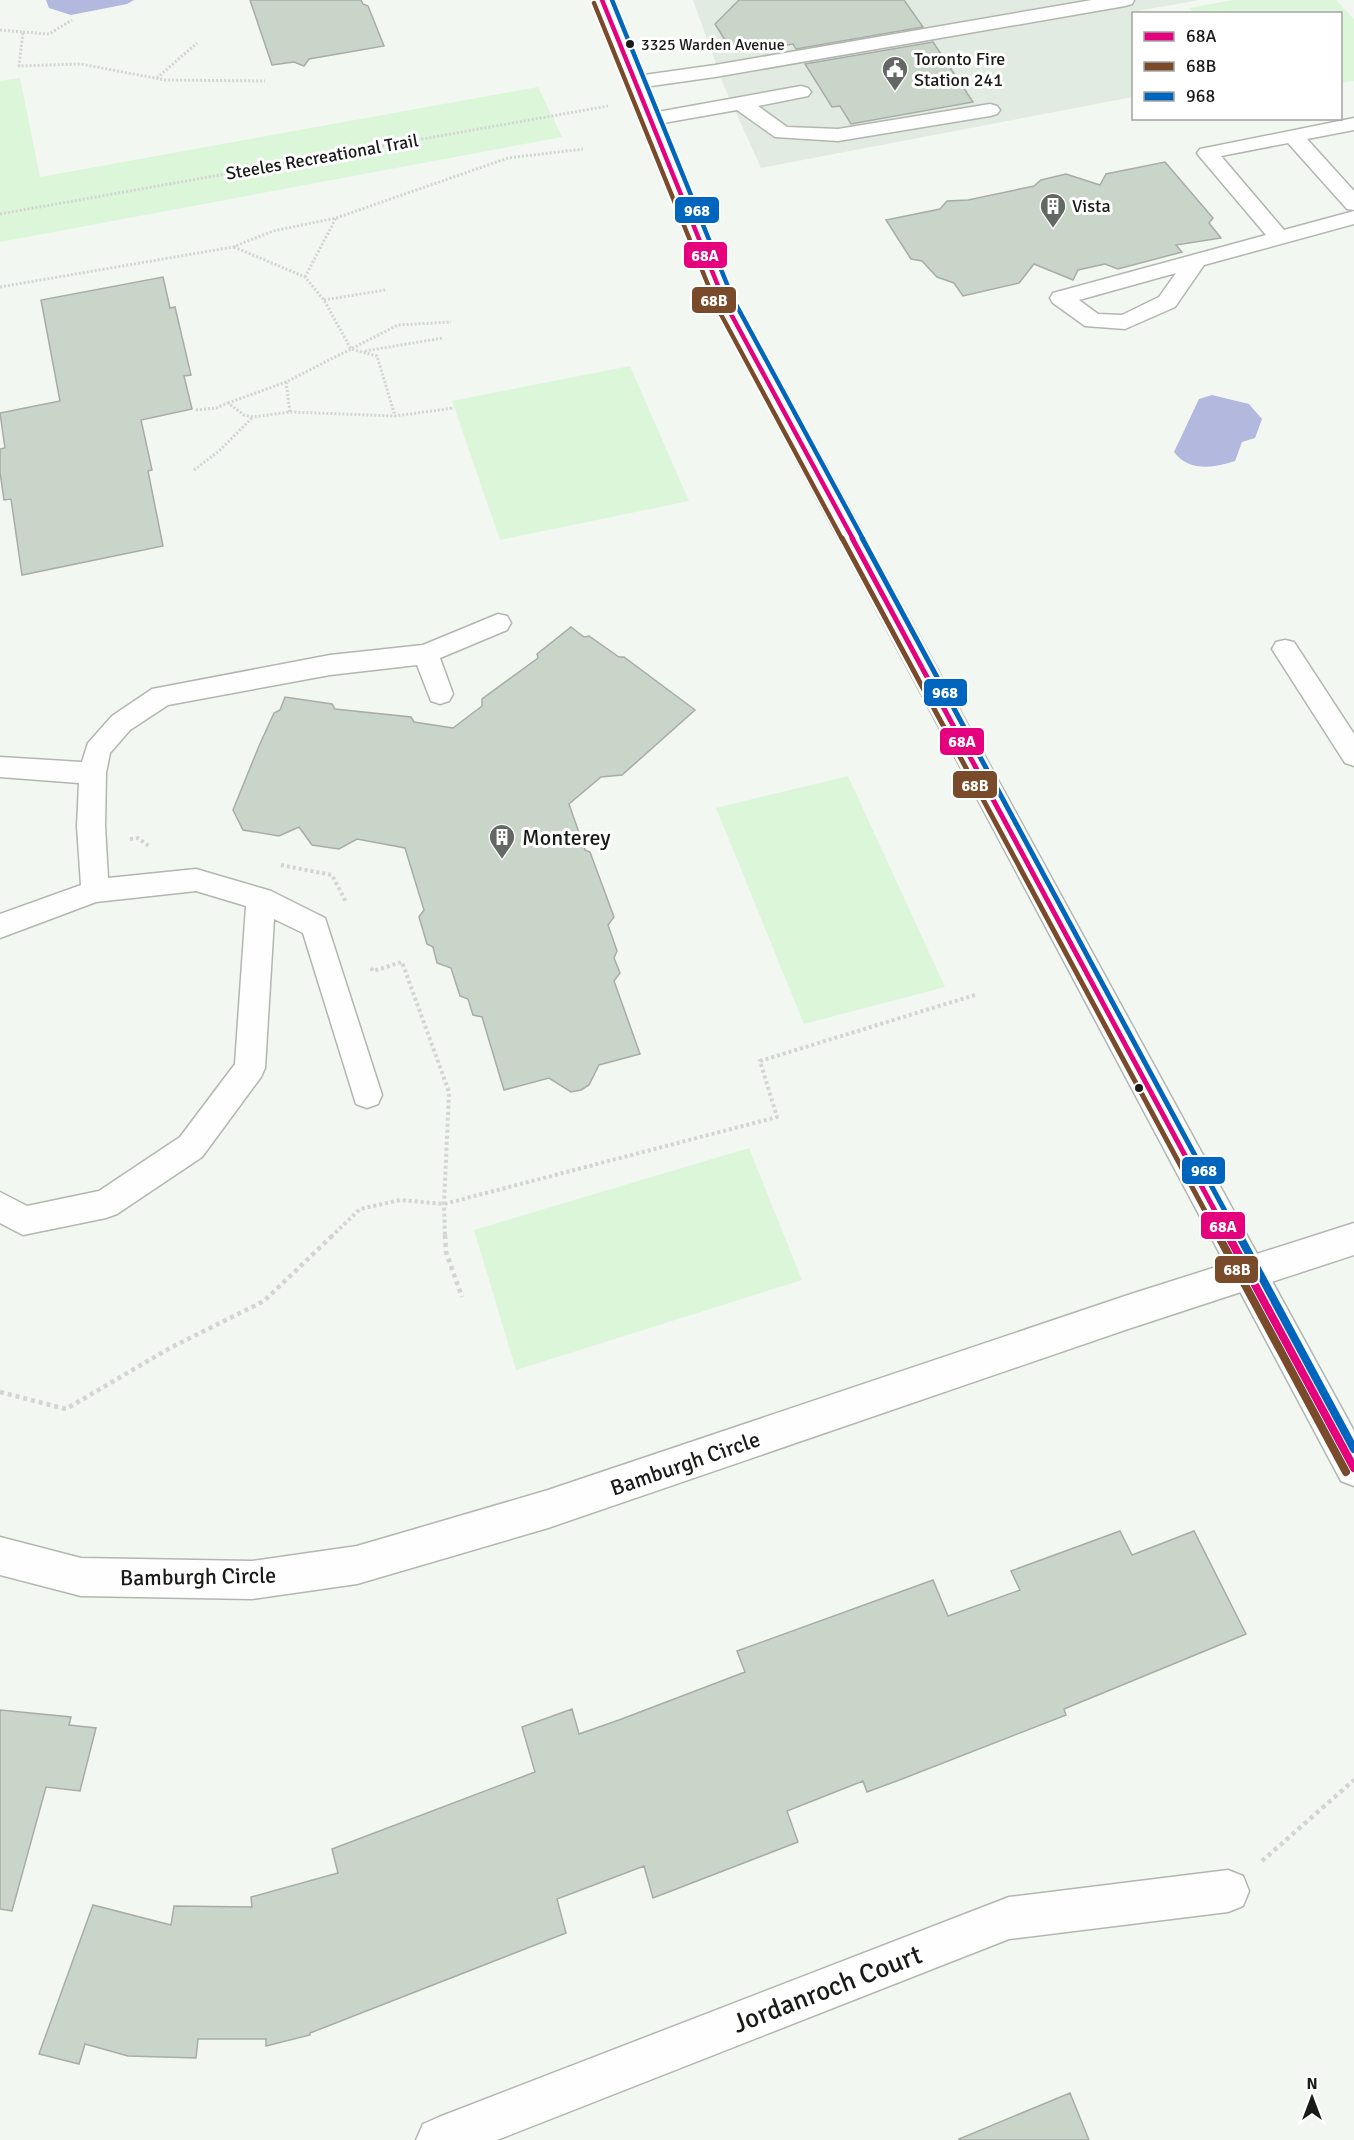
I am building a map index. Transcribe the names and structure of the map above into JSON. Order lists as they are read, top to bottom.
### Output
{
  "streets": {
    "main road": ["Bamburgh Circle", "Jordanroch Court"],
    "path": ["Steeles Recreational Trail"]
  },
  "places": {
    "other": ["3325 Warden Avenue"],
    "public building": ["Toronto Fire Station 241"],
    "building": ["Vista", "Monterey"]
  },
  "lines": ["transit line 68A", "transit line 968", "transit line 68B"],
  "legend": ["68A", "68B", "968"],
  "north": "top"
}
